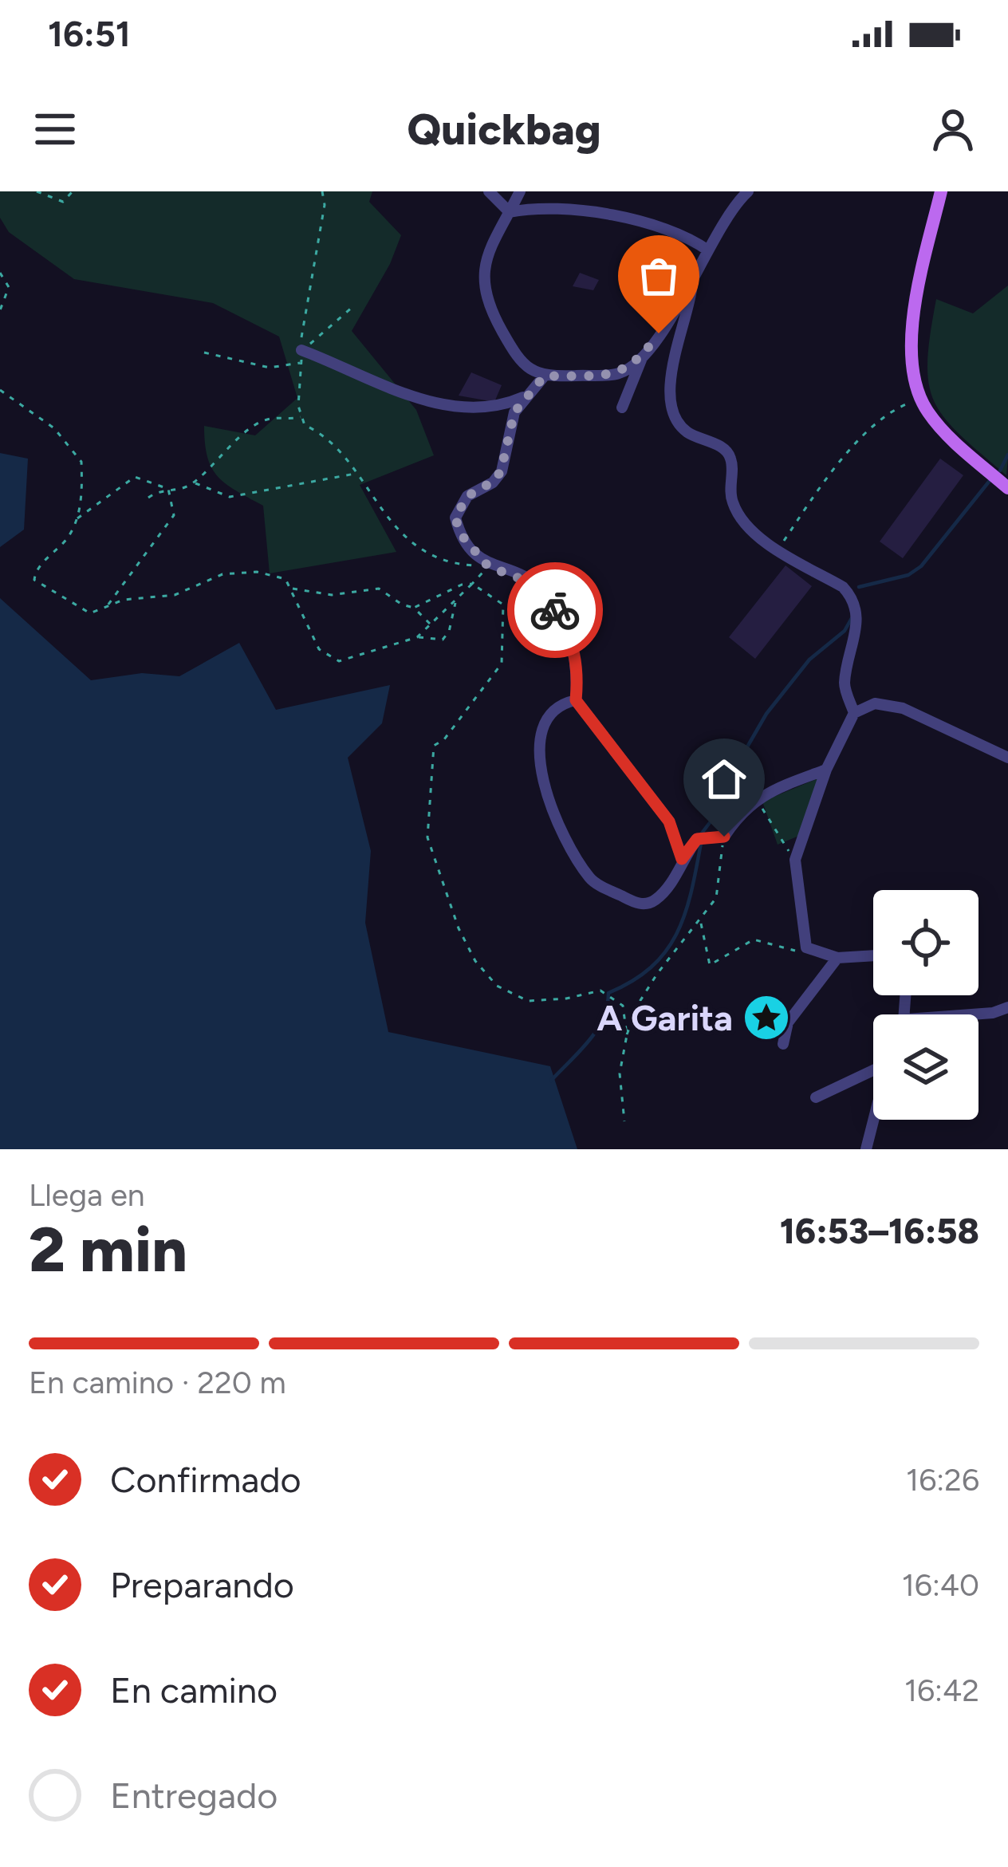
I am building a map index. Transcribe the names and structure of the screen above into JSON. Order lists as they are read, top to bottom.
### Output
{
  "places": {
    "place": ["A Garita"]
  },
  "page": {
    "status": "16:51",
    "header": "Quickbag",
    "heading": ["2 min", "Llega en", "16:53–16:58"],
    "bar": "En camino · 220 m",
    "list": [
      ["Confirmado", "16:26"],
      ["Preparando", "16:40"],
      ["En camino", "16:42"],
      "Entregado"
    ]
  }
}
